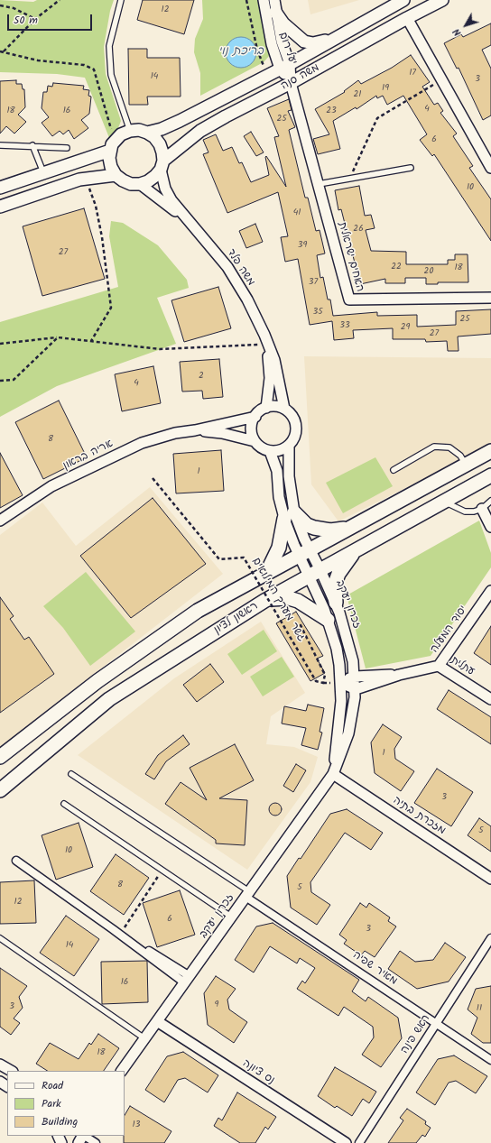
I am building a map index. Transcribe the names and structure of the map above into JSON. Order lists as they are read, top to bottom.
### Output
{
  "streets": {
    "main road": ["ראשון לציון"],
    "street": [
      "יעל רום",
      "משה סנה",
      "האחים ישראלית",
      "משה פלד",
      "אריה בראון",
      "זכרון יעקב",
      "יסוד המעלה",
      "עתלית",
      "מזכרת בתיה",
      "מאיר שפיה",
      "ראש פינה",
      "נס ציונה"
    ],
    "path": ["גשר מערך המילואים"]
  },
  "crossings": [
    ["יעל רום", "משה סנה"],
    ["יעל רום", "האחים ישראלית"],
    ["משה סנה", "האחים ישראלית"],
    ["משה סנה", "משה פלד"],
    ["משה פלד", "אריה בראון"],
    ["משה פלד", "זכרון יעקב"],
    ["אריה בראון", "זכרון יעקב"],
    ["זכרון יעקב", "ראשון לציון"],
    ["זכרון יעקב", "יסוד המעלה"],
    ["זכרון יעקב", "מזכרת בתיה"],
    ["זכרון יעקב", "מאיר שפיה"],
    ["זכרון יעקב", "נס ציונה"],
    ["יסוד המעלה", "עתלית"],
    ["מאיר שפיה", "ראש פינה"]
  ],
  "water": ["בריכת נוי"],
  "house_numbers": [
    "12",
    "17",
    "14",
    "3",
    "19",
    "21",
    "4",
    "18",
    "16",
    "23",
    "25",
    "6",
    "10",
    "41",
    "26",
    "39",
    "27",
    "22",
    "18",
    "20",
    "37",
    "35",
    "25",
    "33",
    "29",
    "27",
    "2",
    "4",
    "8",
    "1",
    "1",
    "3",
    "5",
    "10",
    "8",
    "5",
    "12",
    "6",
    "3",
    "14",
    "16",
    "9",
    "3",
    "11",
    "18",
    "13"
  ],
  "legend": ["Road", "Park", "Building"],
  "scale_bar": "50 m",
  "north": "bottom left"
}
